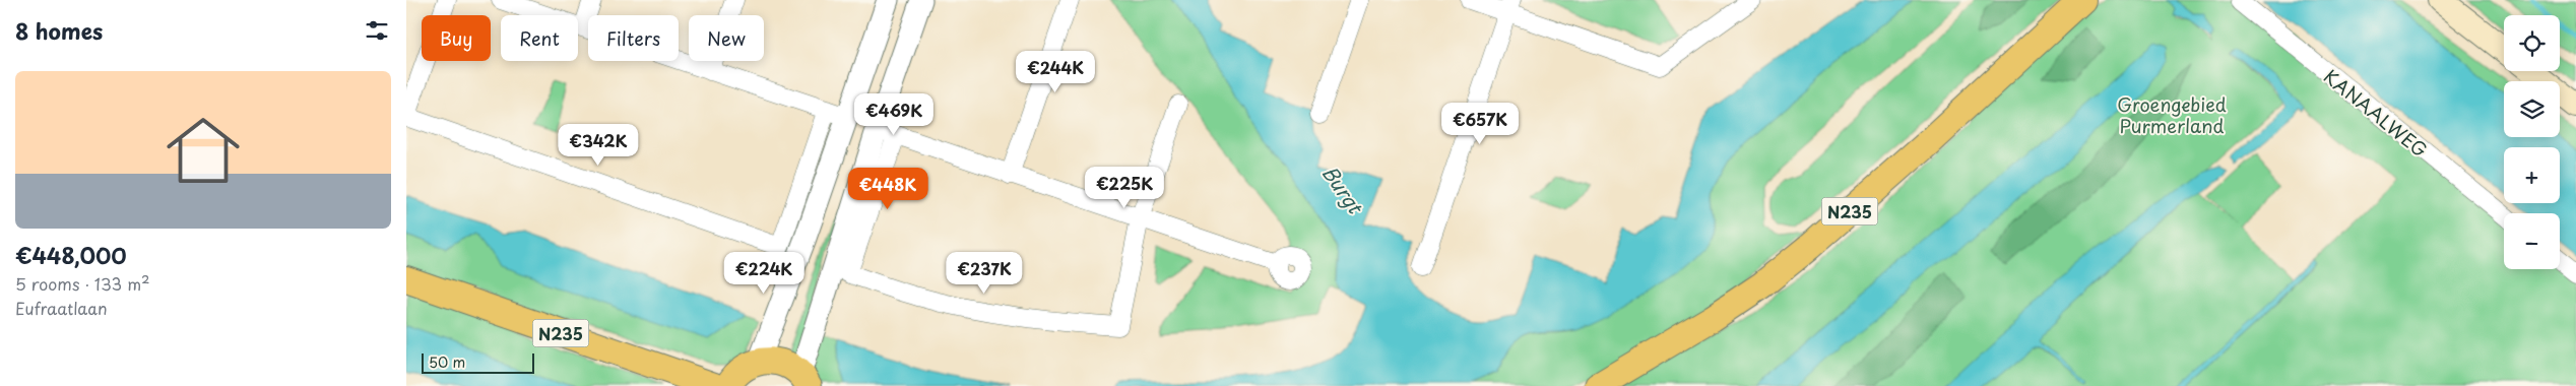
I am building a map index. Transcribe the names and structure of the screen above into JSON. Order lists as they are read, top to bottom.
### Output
{
  "streets": {
    "main road": ["N235"],
    "street": ["KANAALWEG"]
  },
  "water": ["Burgt"],
  "parks": ["Groengebied Purmerland"],
  "scale_bar": "50 m",
  "page": {
    "heading": "8 homes",
    "map_buttons": ["+", "−"],
    "chip": [
      "Buy",
      "Rent",
      "Filters",
      "New"
    ],
    "price": [
      "€244K",
      "€469K",
      "€657K",
      "€342K",
      "€225K",
      "€448K",
      "€224K",
      "€237K"
    ],
    "list": [
      {
        "name": "€448,000",
        "note": "5 rooms · 133 m² · Eufraatlaan"
      }
    ],
    "scale": "50 m"
  }
}
